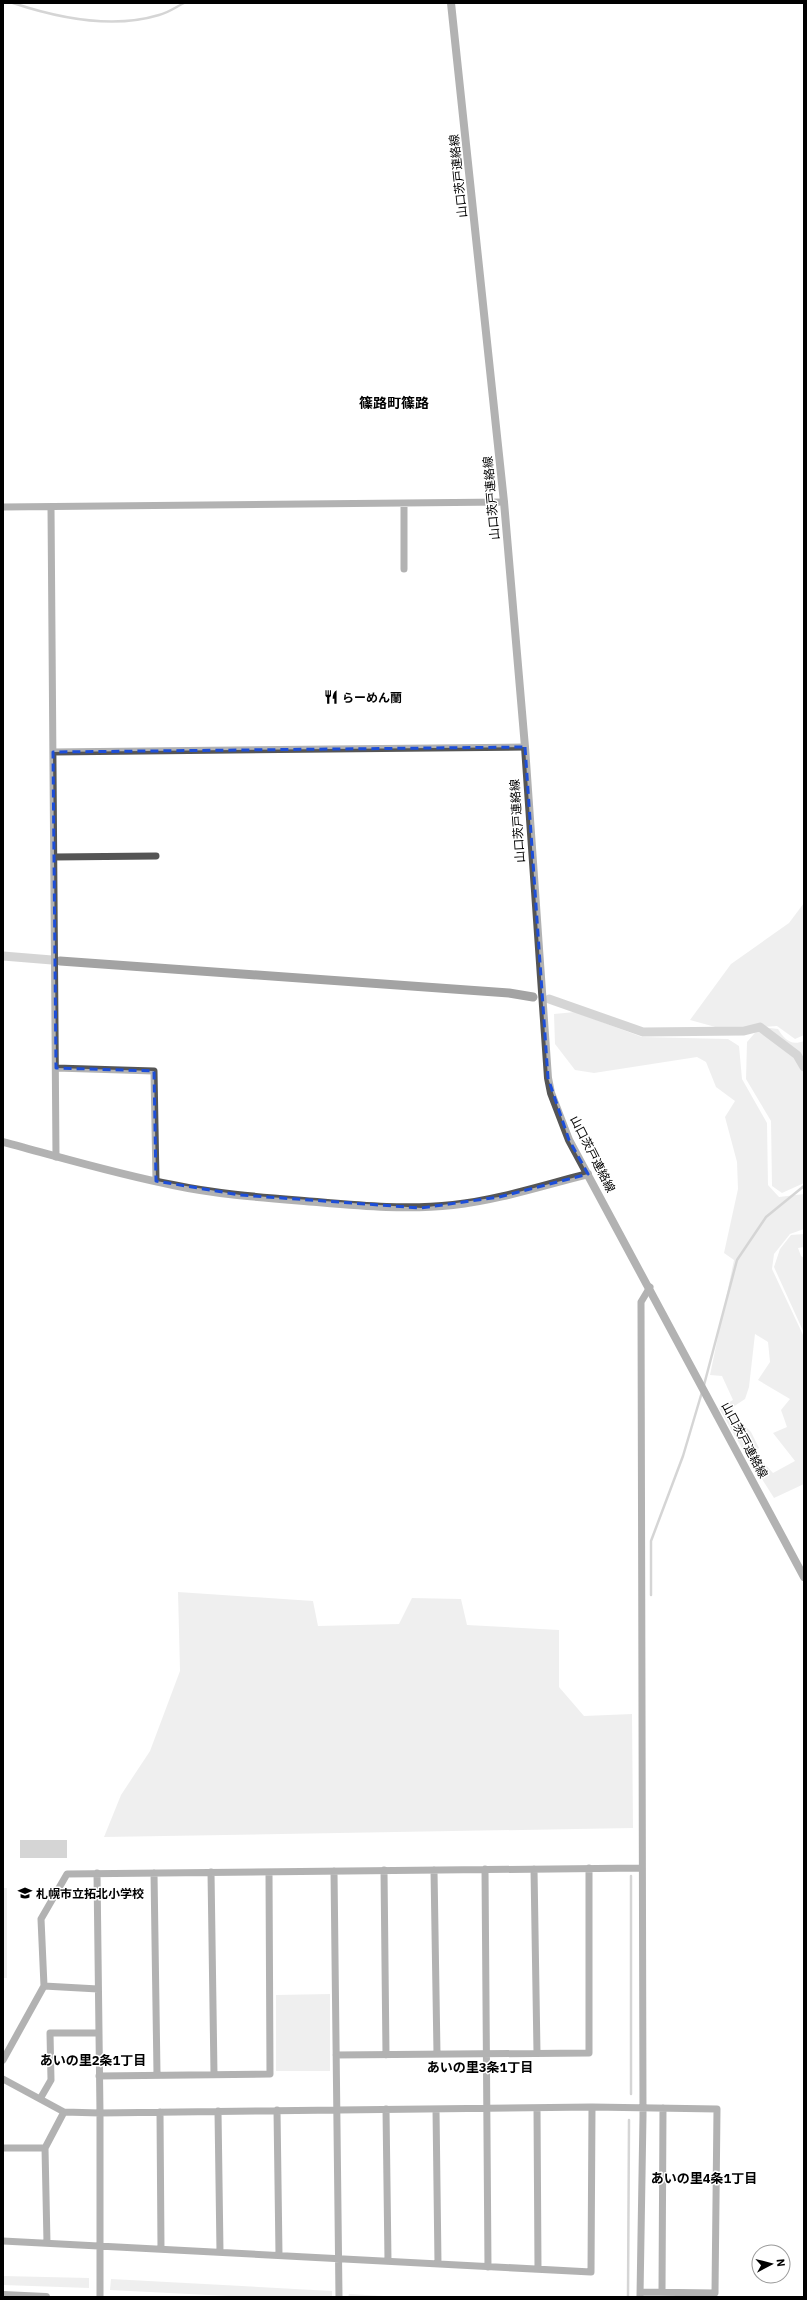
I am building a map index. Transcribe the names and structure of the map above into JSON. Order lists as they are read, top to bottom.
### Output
{
  "streets": {
    "street": ["山口茨戸連絡線"]
  },
  "districts": [
    "篠路町篠路",
    "あいの里2条1丁目",
    "あいの里3条1丁目",
    "あいの里4条1丁目"
  ],
  "places": {
    "restaurant": ["らーめん蘭"],
    "school or university": ["札幌市立拓北小学校"]
  },
  "north": "right"
}
